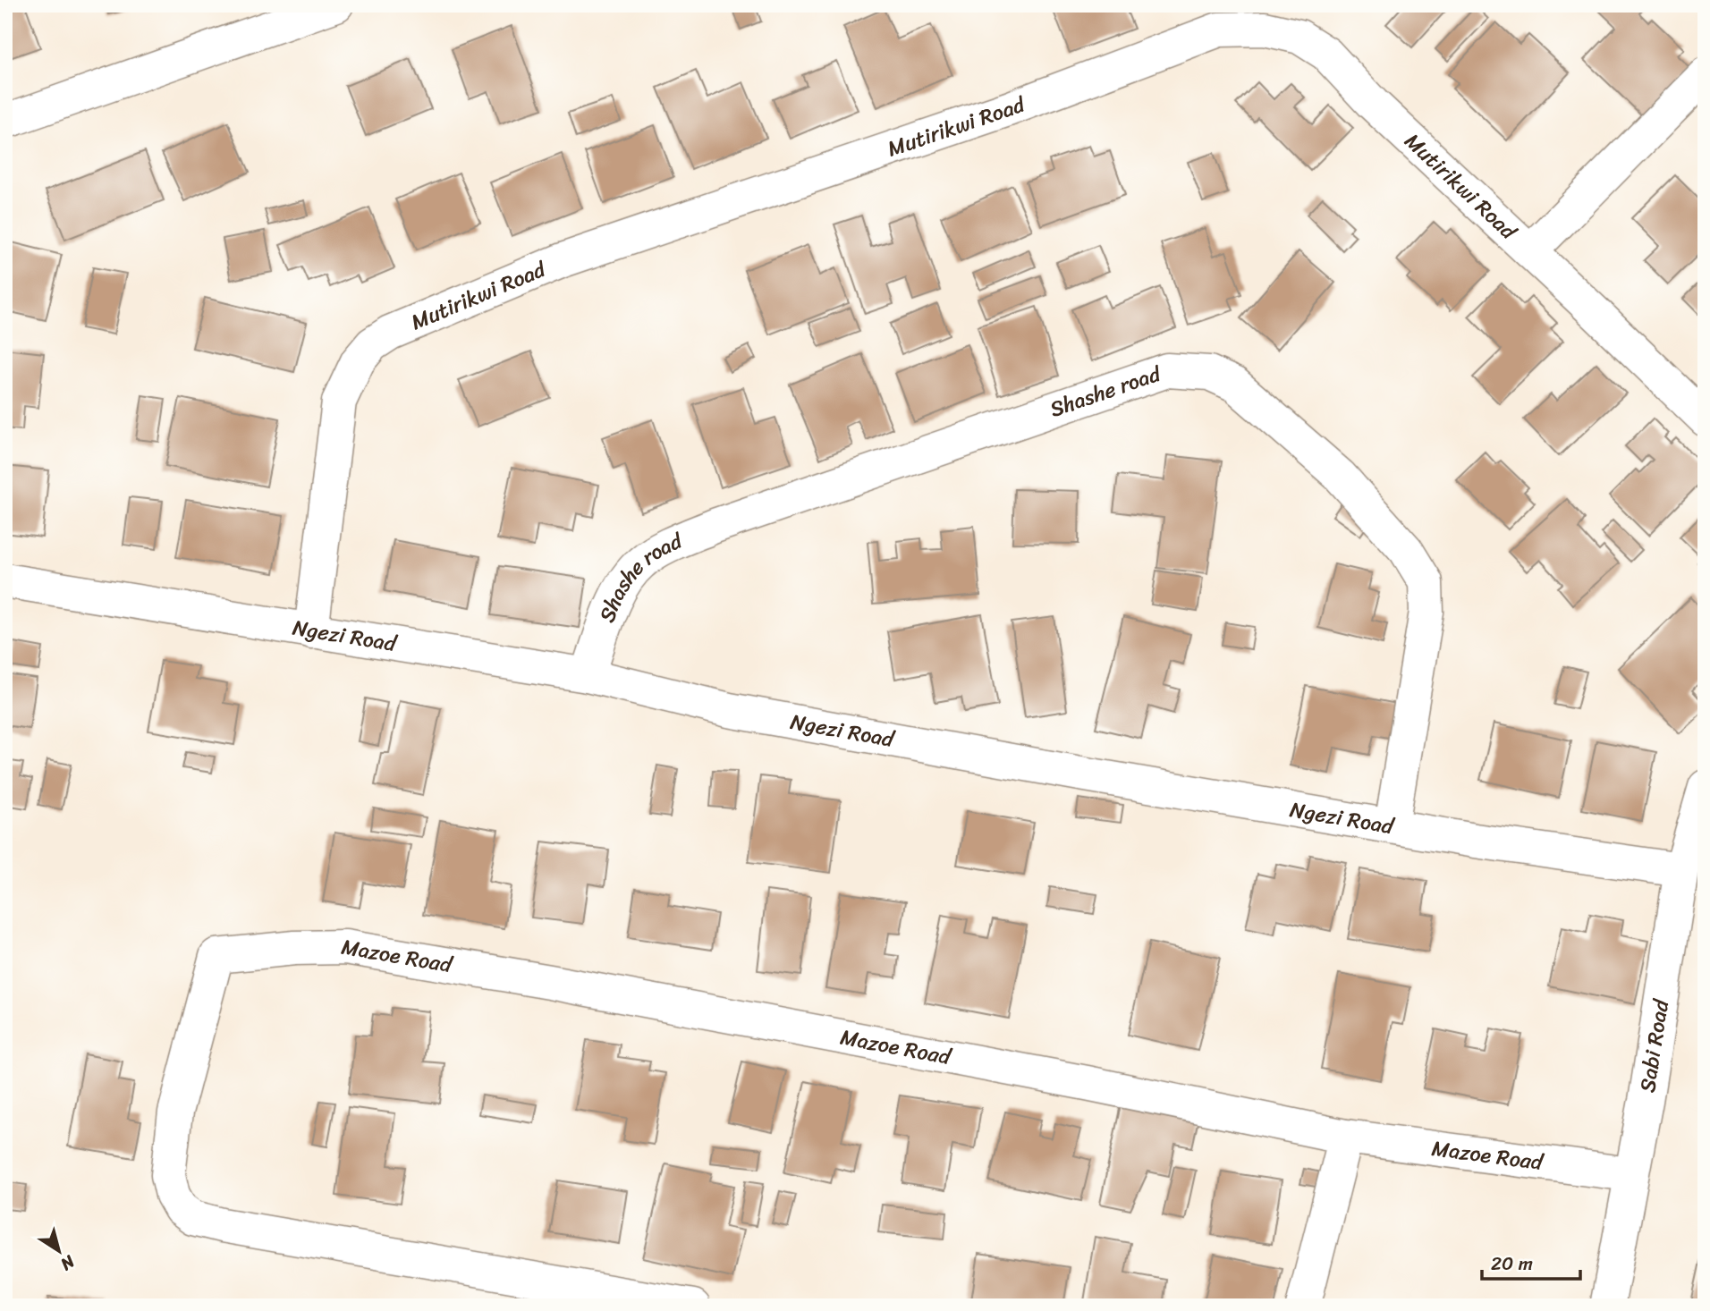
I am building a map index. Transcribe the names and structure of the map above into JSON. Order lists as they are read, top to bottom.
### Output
{
  "streets": {
    "street": [
      "Mutirikwi Road",
      "Shashe road",
      "Ngezi Road",
      "Mazoe Road",
      "Sabi Road"
    ]
  },
  "crossings": [
    ["Mutirikwi Road", "Ngezi Road"],
    ["Shashe road", "Ngezi Road"],
    ["Ngezi Road", "Sabi Road"],
    ["Mazoe Road", "Sabi Road"]
  ],
  "scale_bar": "20 m",
  "north": "bottom right"
}
